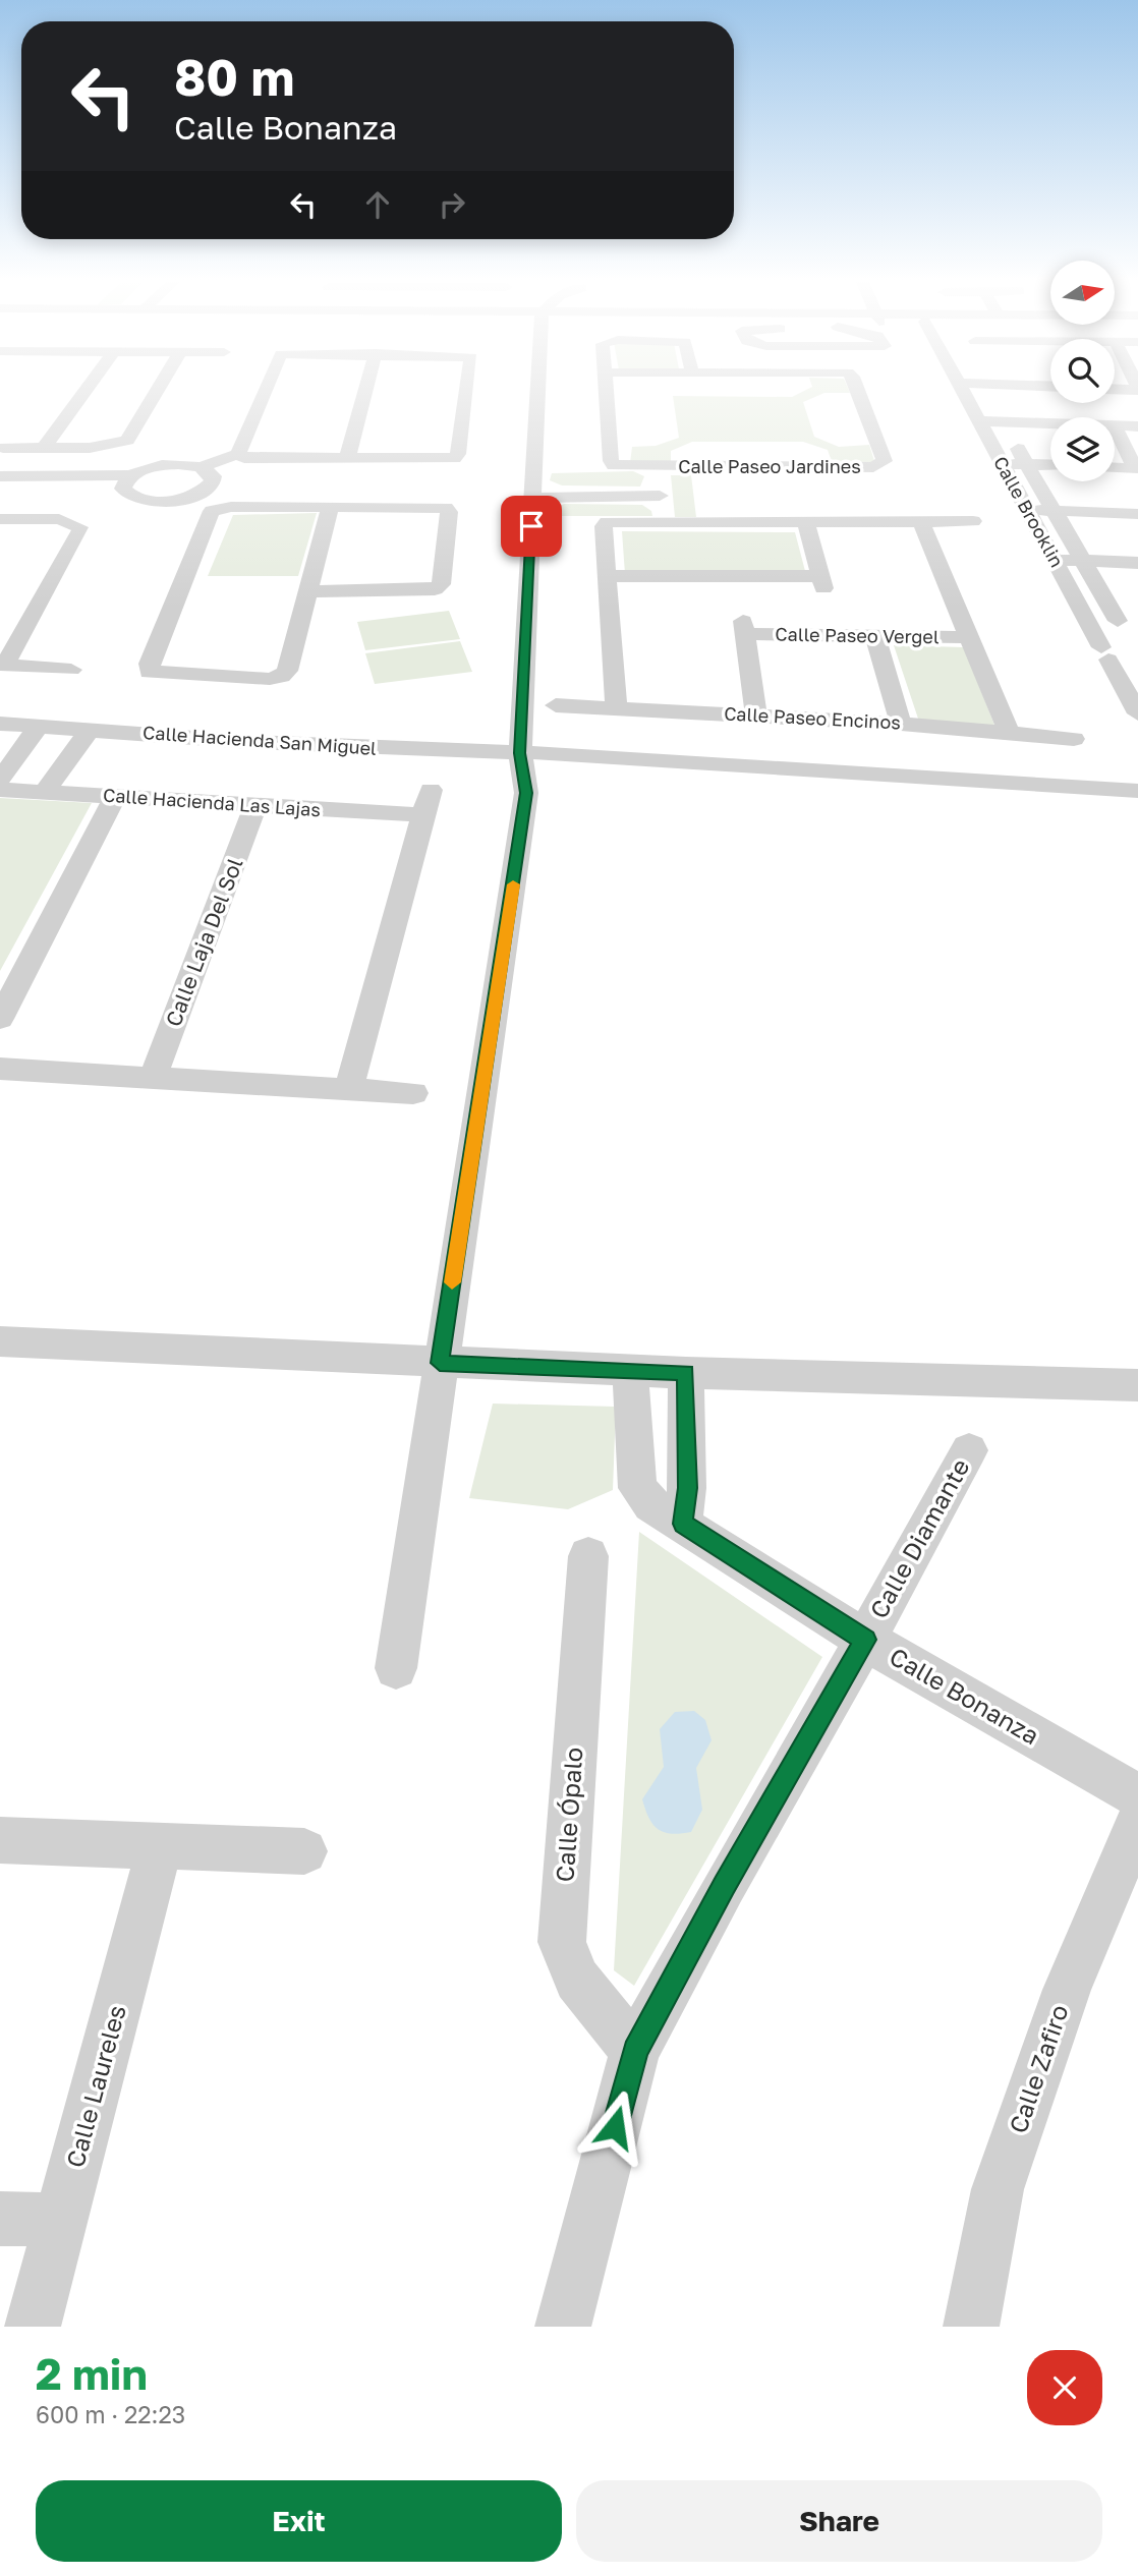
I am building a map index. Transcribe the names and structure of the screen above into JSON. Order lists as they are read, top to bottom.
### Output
{
  "streets": {
    "street": [
      "Calle Paseo Jardines",
      "Calle Brooklin",
      "Calle Paseo Vergel",
      "Calle Paseo Encinos",
      "Calle Hacienda San Miguel",
      "Calle Hacienda Las Lajas",
      "Calle Laja Del Sol",
      "Calle Diamante",
      "Calle Bonanza",
      "Calle Ópalo",
      "Calle Zafiro",
      "Calle Laureles"
    ]
  },
  "crossings": [
    ["Calle Paseo Vergel", "Calle Paseo Encinos"],
    ["Calle Hacienda Las Lajas", "Calle Laja Del Sol"],
    ["Calle Diamante", "Calle Bonanza"],
    ["Calle Diamante", "Calle Ópalo"]
  ],
  "north": "right",
  "page": {
    "turn": ["80 m", "Calle Bonanza"],
    "heading": ["2 min", "600 m · 22:23"],
    "buttons": ["Exit", "Share"]
  }
}
